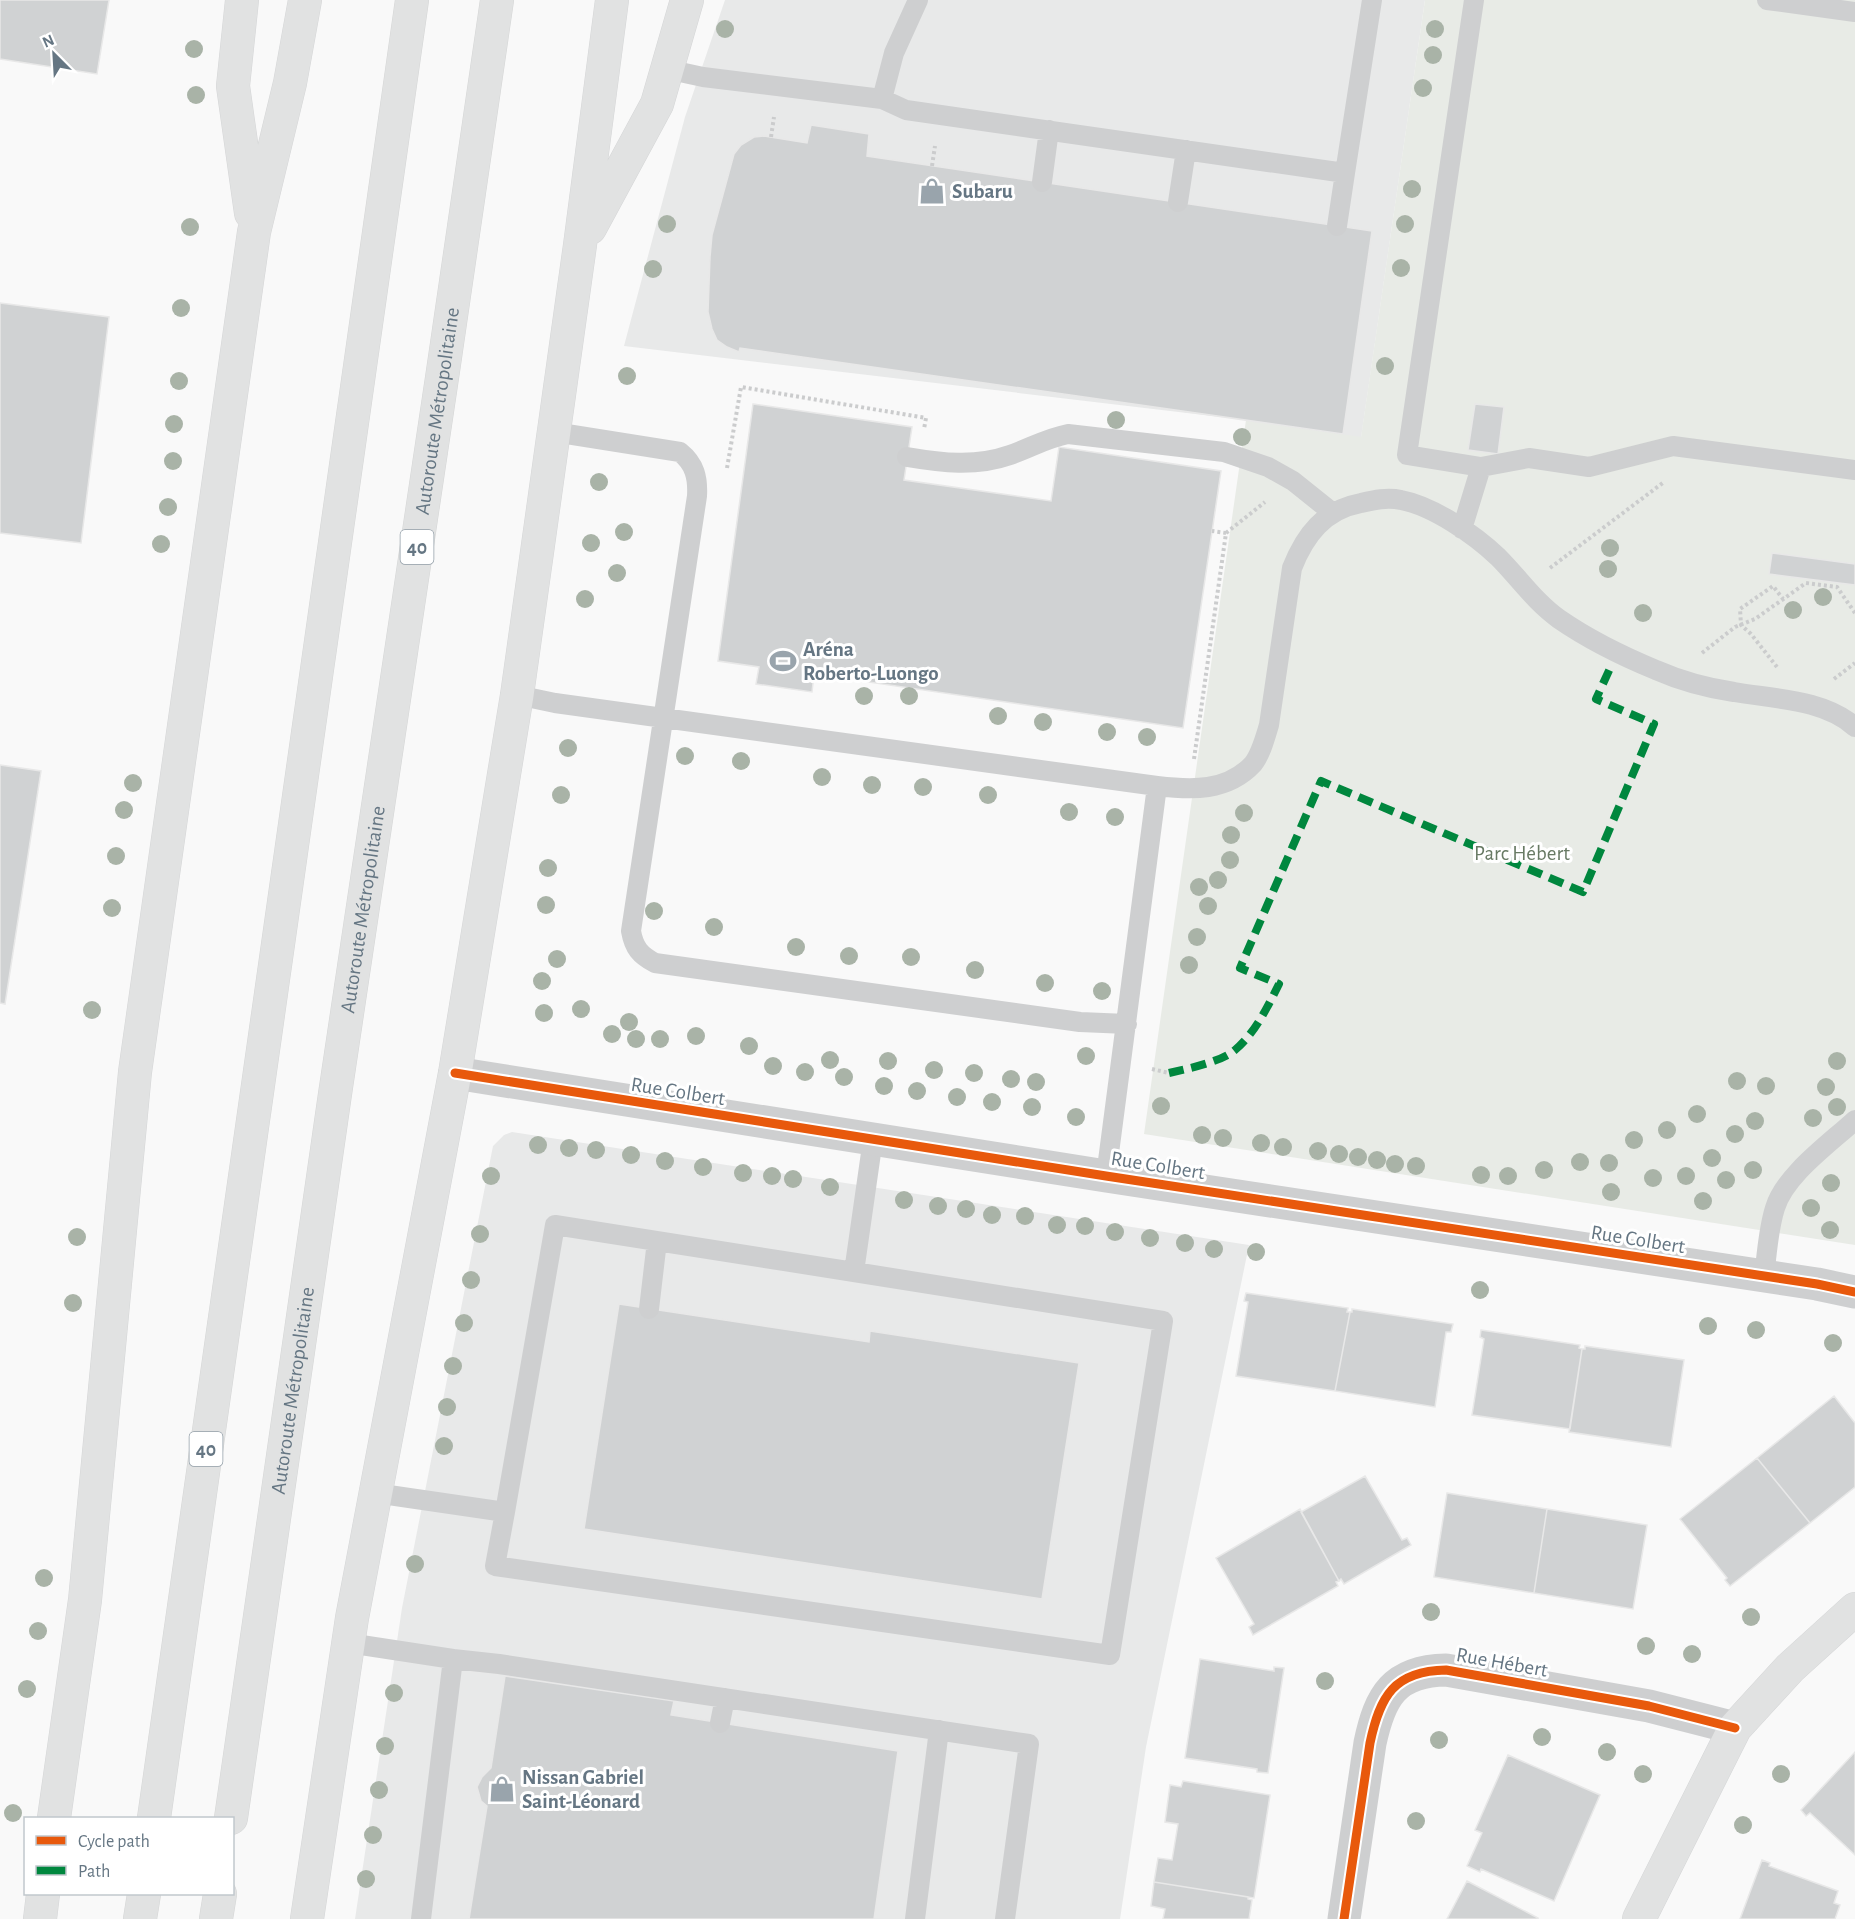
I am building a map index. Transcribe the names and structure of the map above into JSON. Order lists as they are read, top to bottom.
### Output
{
  "streets": {
    "main road": ["Autoroute Métropolitaine", "40"],
    "street": ["Rue Colbert", "Rue Hébert"]
  },
  "parks": ["Parc Hébert"],
  "places": {
    "shop": ["Subaru", "Nissan Gabriel Saint-Léonard"],
    "sports": ["Aréna Roberto-Luongo"]
  },
  "legend": ["Cycle path", "Path"],
  "north": "top left"
}
